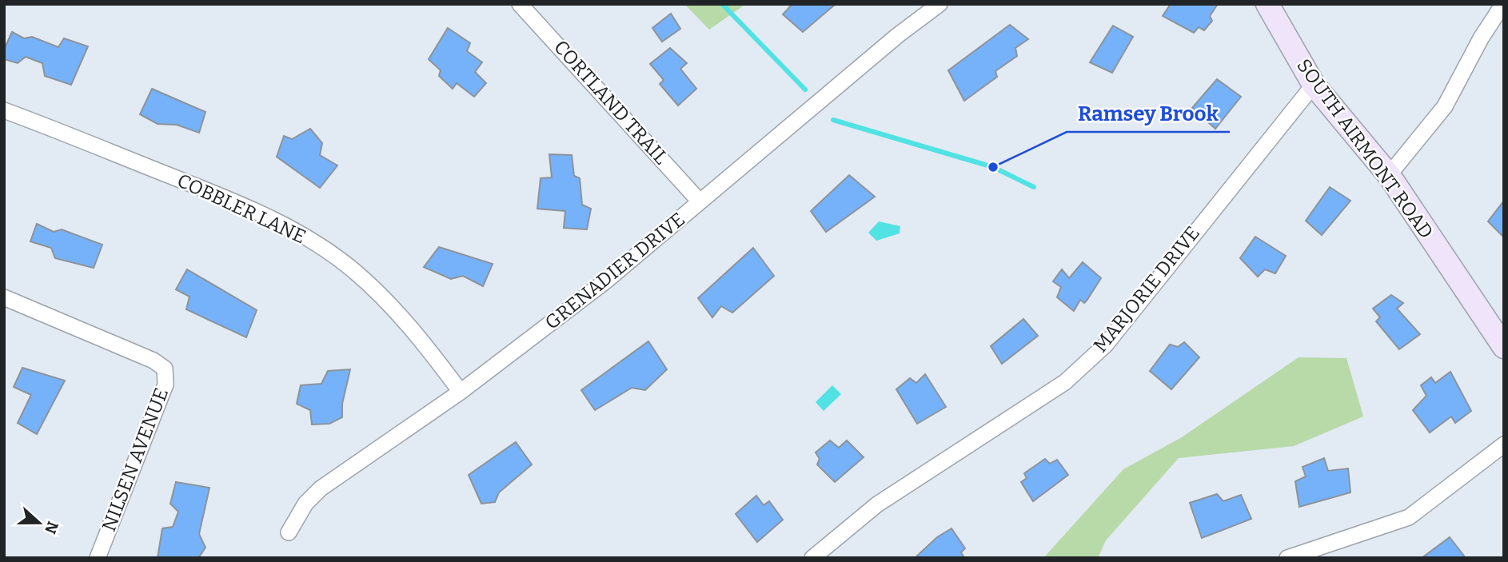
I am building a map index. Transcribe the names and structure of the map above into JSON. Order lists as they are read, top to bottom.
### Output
{
  "streets": {
    "street": [
      "CORTLAND TRAIL",
      "SOUTH AIRMONT ROAD",
      "COBBLER LANE",
      "GRENADIER DRIVE",
      "MARJORIE DRIVE",
      "NILSEN AVENUE"
    ]
  },
  "crossings": [
    ["CORTLAND TRAIL", "GRENADIER DRIVE"],
    ["SOUTH AIRMONT ROAD", "MARJORIE DRIVE"],
    ["COBBLER LANE", "GRENADIER DRIVE"]
  ],
  "places": ["Ramsey Brook"],
  "north": "right"
}
